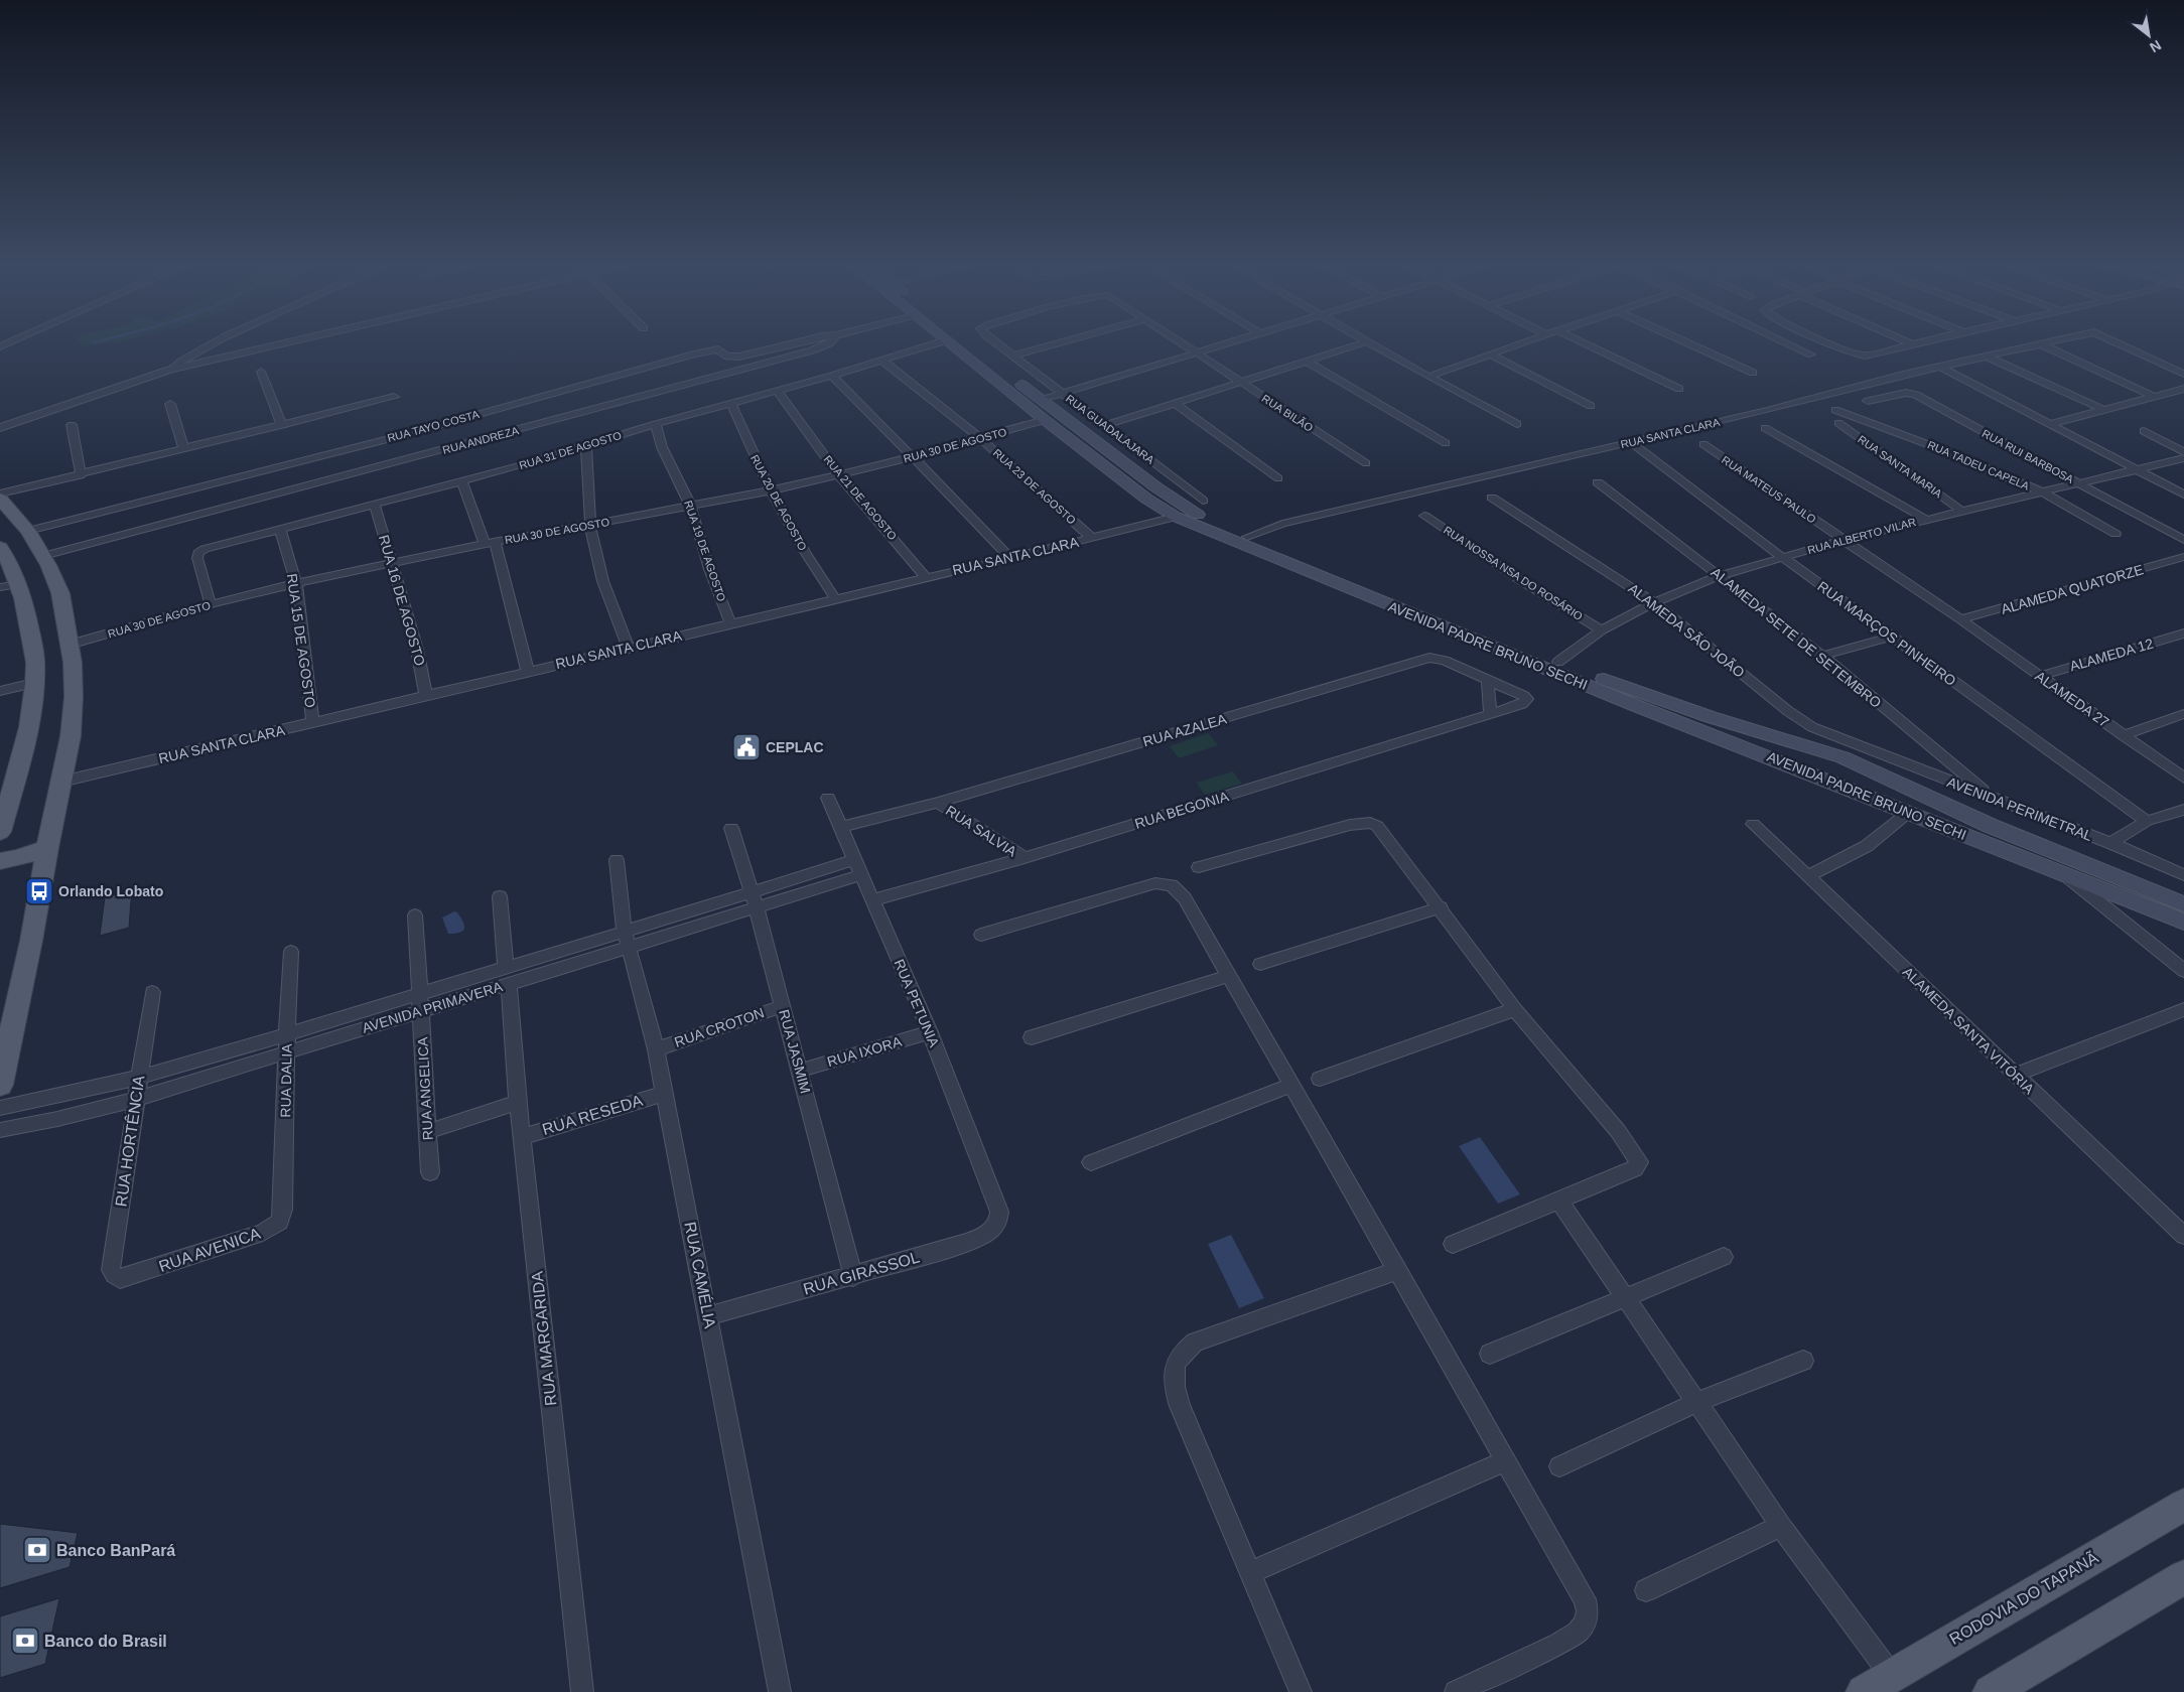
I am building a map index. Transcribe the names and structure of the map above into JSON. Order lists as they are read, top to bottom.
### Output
{
  "streets": {
    "main road": ["AVENIDA PADRE BRUNO SECHI", "RODOVIA DO TAPANÃ"],
    "street": [
      "RUA BILÃO",
      "RUA TAYO COSTA",
      "RUA GUADALAJARA",
      "RUA SANTA CLARA",
      "RUA ANDREZA",
      "RUA 30 DE AGOSTO",
      "RUA 31 DE AGOSTO",
      "RUA RUI BARBOSA",
      "RUA TADEU CAPELA",
      "RUA SANTA MARIA",
      "RUA 23 DE AGOSTO",
      "RUA MATEUS PAULO",
      "RUA 21 DE AGOSTO",
      "RUA 20 DE AGOSTO",
      "RUA ALBERTO VILAR",
      "RUA 19 DE AGOSTO",
      "RUA NOSSA NSA DO ROSÁRIO",
      "ALAMEDA QUATORZE",
      "RUA 16 DE AGOSTO",
      "ALAMEDA SÃO JOÃO",
      "RUA MARÇOS PINHEIRO",
      "ALAMEDA SETE DE SETEMBRO",
      "RUA 15 DE AGOSTO",
      "ALAMEDA 12",
      "ALAMEDA 27",
      "RUA AZALEA",
      "AVENIDA PERIMETRAL",
      "RUA BEGONIA",
      "RUA SALVIA",
      "RUA PETUNIA",
      "AVENIDA PRIMAVERA",
      "RUA CROTON",
      "ALAMEDA SANTA VITÓRIA",
      "RUA JASMIM",
      "RUA IXORA",
      "RUA DALIA",
      "RUA ANGELICA",
      "RUA RESEDA",
      "RUA HORTÊNCIA",
      "RUA AVENICA",
      "RUA GIRASSOL",
      "RUA CAMÉLIA",
      "RUA MARGARIDA"
    ]
  },
  "crossings": [
    ["RUA SANTA CLARA", "RUA 23 DE AGOSTO"],
    ["RUA SANTA CLARA", "RUA 21 DE AGOSTO"],
    ["RUA SANTA CLARA", "RUA 20 DE AGOSTO"],
    ["RUA SANTA CLARA", "RUA 19 DE AGOSTO"],
    ["RUA SANTA CLARA", "RUA 16 DE AGOSTO"],
    ["RUA SANTA CLARA", "RUA MARÇOS PINHEIRO"],
    ["RUA SANTA CLARA", "RUA 15 DE AGOSTO"],
    ["RUA SANTA CLARA", "AVENIDA PADRE BRUNO SECHI"],
    ["RUA 30 DE AGOSTO", "RUA 31 DE AGOSTO"],
    ["RUA 30 DE AGOSTO", "RUA 23 DE AGOSTO"],
    ["RUA 30 DE AGOSTO", "RUA 21 DE AGOSTO"],
    ["RUA 30 DE AGOSTO", "RUA 20 DE AGOSTO"],
    ["RUA 30 DE AGOSTO", "RUA 19 DE AGOSTO"],
    ["RUA 30 DE AGOSTO", "RUA 16 DE AGOSTO"],
    ["RUA 30 DE AGOSTO", "RUA 15 DE AGOSTO"],
    ["RUA 30 DE AGOSTO", "AVENIDA PADRE BRUNO SECHI"],
    ["RUA 31 DE AGOSTO", "RUA 23 DE AGOSTO"],
    ["RUA 31 DE AGOSTO", "RUA 21 DE AGOSTO"],
    ["RUA 31 DE AGOSTO", "RUA 20 DE AGOSTO"],
    ["RUA 31 DE AGOSTO", "RUA 19 DE AGOSTO"],
    ["RUA 31 DE AGOSTO", "RUA 16 DE AGOSTO"],
    ["RUA 31 DE AGOSTO", "RUA 15 DE AGOSTO"],
    ["RUA RUI BARBOSA", "RUA ALBERTO VILAR"],
    ["RUA TADEU CAPELA", "RUA ALBERTO VILAR"],
    ["RUA SANTA MARIA", "RUA ALBERTO VILAR"],
    ["RUA MATEUS PAULO", "RUA ALBERTO VILAR"],
    ["RUA MATEUS PAULO", "ALAMEDA QUATORZE"],
    ["RUA MATEUS PAULO", "ALAMEDA 27"],
    ["RUA ALBERTO VILAR", "RUA NOSSA NSA DO ROSÁRIO"],
    ["RUA ALBERTO VILAR", "ALAMEDA SÃO JOÃO"],
    ["RUA ALBERTO VILAR", "RUA MARÇOS PINHEIRO"],
    ["RUA ALBERTO VILAR", "ALAMEDA SETE DE SETEMBRO"],
    ["RUA ALBERTO VILAR", "AVENIDA PADRE BRUNO SECHI"],
    ["ALAMEDA QUATORZE", "ALAMEDA 27"],
    ["ALAMEDA SÃO JOÃO", "AVENIDA PADRE BRUNO SECHI"],
    ["ALAMEDA SÃO JOÃO", "AVENIDA PERIMETRAL"],
    ["ALAMEDA SETE DE SETEMBRO", "AVENIDA PERIMETRAL"],
    ["AVENIDA PADRE BRUNO SECHI", "AVENIDA PERIMETRAL"],
    ["ALAMEDA 12", "ALAMEDA 27"],
    ["RUA AZALEA", "RUA BEGONIA"],
    ["RUA AZALEA", "RUA SALVIA"],
    ["RUA AZALEA", "RUA PETUNIA"],
    ["RUA BEGONIA", "RUA SALVIA"],
    ["RUA BEGONIA", "RUA PETUNIA"],
    ["RUA PETUNIA", "AVENIDA PRIMAVERA"],
    ["RUA PETUNIA", "RUA IXORA"],
    ["RUA PETUNIA", "RUA GIRASSOL"],
    ["AVENIDA PRIMAVERA", "RUA JASMIM"],
    ["AVENIDA PRIMAVERA", "RUA DALIA"],
    ["AVENIDA PRIMAVERA", "RUA ANGELICA"],
    ["AVENIDA PRIMAVERA", "RUA HORTÊNCIA"],
    ["AVENIDA PRIMAVERA", "RUA CAMÉLIA"],
    ["AVENIDA PRIMAVERA", "RUA MARGARIDA"],
    ["RUA CROTON", "RUA JASMIM"],
    ["RUA CROTON", "RUA CAMÉLIA"],
    ["RUA JASMIM", "RUA IXORA"],
    ["RUA JASMIM", "RUA GIRASSOL"],
    ["RUA DALIA", "RUA AVENICA"],
    ["RUA RESEDA", "RUA CAMÉLIA"],
    ["RUA RESEDA", "RUA MARGARIDA"],
    ["RUA HORTÊNCIA", "RUA AVENICA"],
    ["RUA GIRASSOL", "RUA CAMÉLIA"]
  ],
  "places": {
    "public building": ["CEPLAC"],
    "bus stop": ["Orlando Lobato"],
    "bank": ["Banco BanPará", "Banco do Brasil"]
  },
  "north": "bottom right"
}
